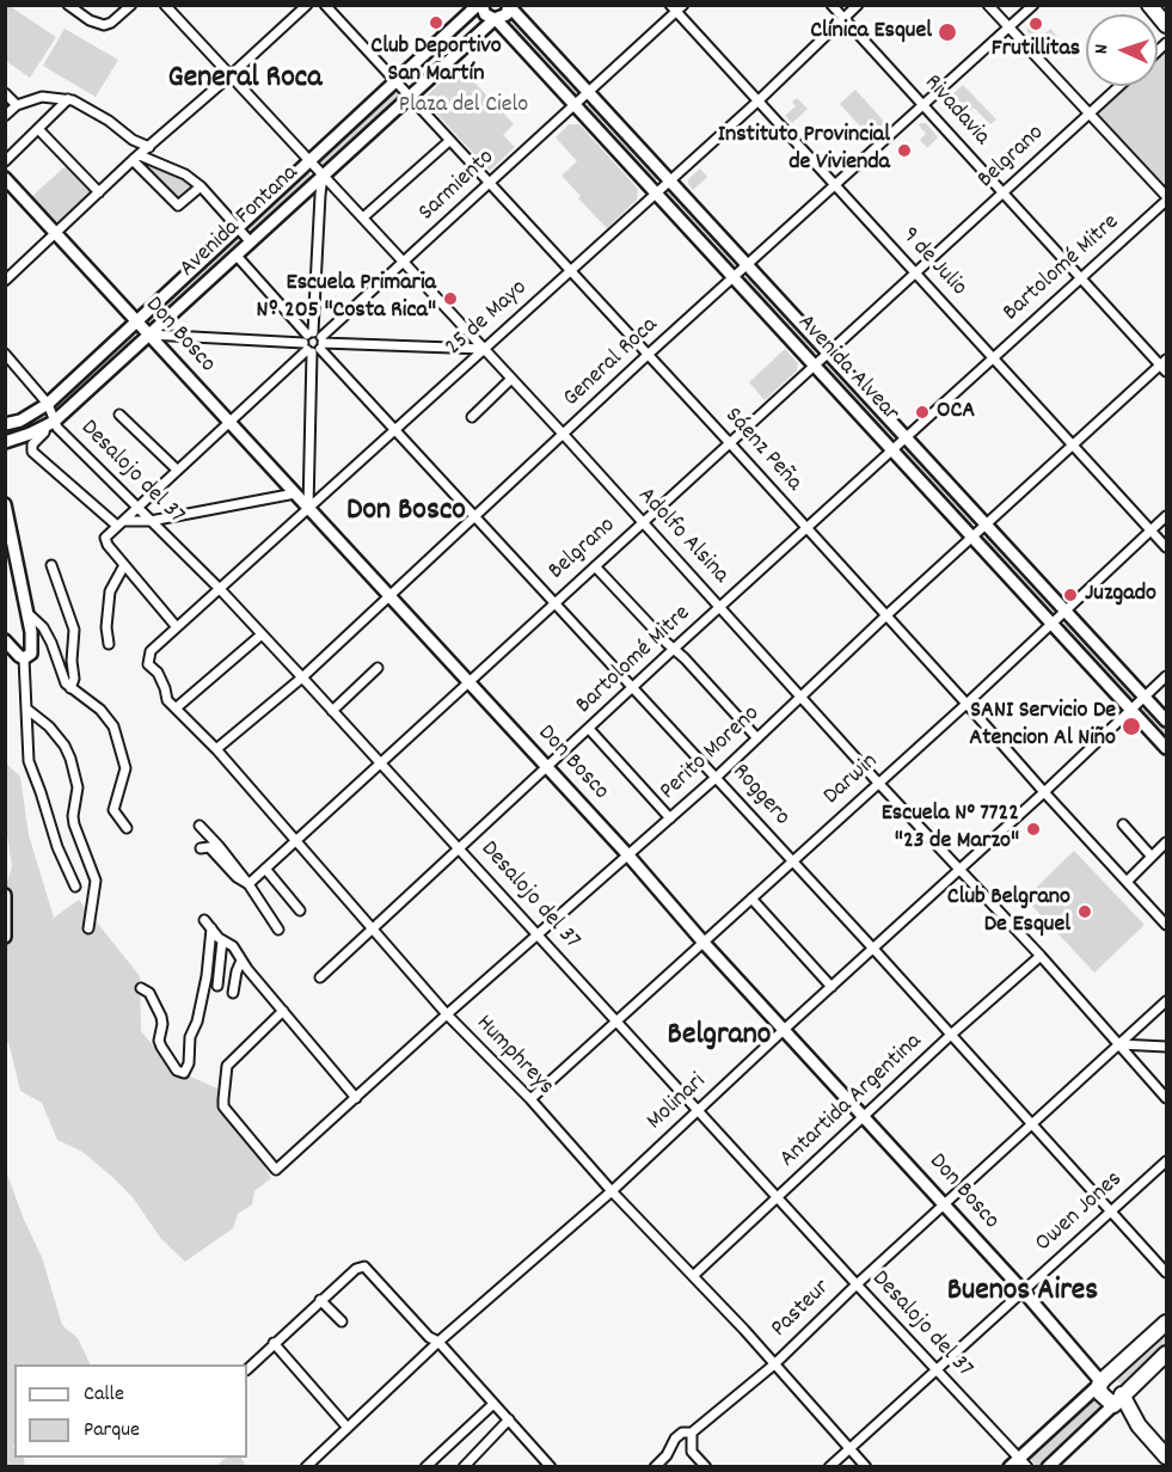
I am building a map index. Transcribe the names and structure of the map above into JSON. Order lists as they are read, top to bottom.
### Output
{
  "streets": {
    "street": [
      "Rivadavia",
      "Belgrano",
      "Sarmiento",
      "Avenida Fontana",
      "9 de Julio",
      "Bartolomé Mitre",
      "25 de Mayo",
      "Don Bosco",
      "General Roca",
      "Avenida Alvear",
      "Sáenz Peña",
      "Desalojo del 37",
      "Adolfo Alsina",
      "Perito Moreno",
      "Darwin",
      "Roggero",
      "Humphreys",
      "Antartida Argentina",
      "Molinari",
      "Owen Jones",
      "Pasteur"
    ]
  },
  "crossings": [
    ["Rivadavia", "Belgrano"],
    ["Rivadavia", "Bartolomé Mitre"],
    ["Rivadavia", "25 de Mayo"],
    ["Rivadavia", "General Roca"],
    ["Rivadavia", "Perito Moreno"],
    ["Belgrano", "9 de Julio"],
    ["Belgrano", "Don Bosco"],
    ["Belgrano", "Avenida Alvear"],
    ["Belgrano", "Sáenz Peña"],
    ["Belgrano", "Desalojo del 37"],
    ["Belgrano", "Adolfo Alsina"],
    ["Belgrano", "Roggero"],
    ["Belgrano", "Humphreys"],
    ["Sarmiento", "9 de Julio"],
    ["Sarmiento", "Don Bosco"],
    ["Sarmiento", "Avenida Alvear"],
    ["Sarmiento", "Sáenz Peña"],
    ["Sarmiento", "Desalojo del 37"],
    ["Sarmiento", "Adolfo Alsina"],
    ["Sarmiento", "Roggero"],
    ["Avenida Fontana", "Don Bosco"],
    ["Avenida Fontana", "Avenida Alvear"],
    ["Avenida Fontana", "Sáenz Peña"],
    ["Avenida Fontana", "Desalojo del 37"],
    ["Avenida Fontana", "Adolfo Alsina"],
    ["Avenida Fontana", "Roggero"],
    ["9 de Julio", "Bartolomé Mitre"],
    ["9 de Julio", "25 de Mayo"],
    ["9 de Julio", "General Roca"],
    ["9 de Julio", "Perito Moreno"],
    ["9 de Julio", "Darwin"],
    ["Bartolomé Mitre", "Don Bosco"],
    ["Bartolomé Mitre", "Avenida Alvear"],
    ["Bartolomé Mitre", "Sáenz Peña"],
    ["Bartolomé Mitre", "Desalojo del 37"],
    ["Bartolomé Mitre", "Adolfo Alsina"],
    ["Bartolomé Mitre", "Roggero"],
    ["Bartolomé Mitre", "Humphreys"],
    ["25 de Mayo", "Don Bosco"],
    ["25 de Mayo", "Avenida Alvear"],
    ["25 de Mayo", "Sáenz Peña"],
    ["25 de Mayo", "Desalojo del 37"],
    ["25 de Mayo", "Adolfo Alsina"],
    ["25 de Mayo", "Roggero"],
    ["25 de Mayo", "Humphreys"],
    ["Don Bosco", "General Roca"],
    ["Don Bosco", "Perito Moreno"],
    ["Don Bosco", "Darwin"],
    ["Don Bosco", "Antartida Argentina"],
    ["Don Bosco", "Molinari"],
    ["Don Bosco", "Owen Jones"],
    ["Don Bosco", "Pasteur"],
    ["General Roca", "Avenida Alvear"],
    ["General Roca", "Sáenz Peña"],
    ["General Roca", "Desalojo del 37"],
    ["General Roca", "Adolfo Alsina"],
    ["General Roca", "Roggero"],
    ["General Roca", "Humphreys"],
    ["Avenida Alvear", "Perito Moreno"],
    ["Avenida Alvear", "Darwin"],
    ["Avenida Alvear", "Molinari"],
    ["Sáenz Peña", "Perito Moreno"],
    ["Sáenz Peña", "Darwin"],
    ["Sáenz Peña", "Molinari"],
    ["Desalojo del 37", "Perito Moreno"],
    ["Desalojo del 37", "Darwin"],
    ["Desalojo del 37", "Antartida Argentina"],
    ["Desalojo del 37", "Molinari"],
    ["Desalojo del 37", "Owen Jones"],
    ["Desalojo del 37", "Pasteur"],
    ["Adolfo Alsina", "Perito Moreno"],
    ["Adolfo Alsina", "Darwin"],
    ["Adolfo Alsina", "Antartida Argentina"],
    ["Adolfo Alsina", "Molinari"],
    ["Adolfo Alsina", "Pasteur"],
    ["Perito Moreno", "Roggero"],
    ["Perito Moreno", "Humphreys"],
    ["Darwin", "Roggero"],
    ["Darwin", "Humphreys"],
    ["Roggero", "Antartida Argentina"],
    ["Roggero", "Molinari"],
    ["Roggero", "Owen Jones"],
    ["Roggero", "Pasteur"],
    ["Humphreys", "Antartida Argentina"],
    ["Humphreys", "Molinari"],
    ["Humphreys", "Owen Jones"],
    ["Humphreys", "Pasteur"]
  ],
  "districts": [
    "General Roca",
    "Don Bosco",
    "Belgrano",
    "Buenos Aires"
  ],
  "parks": ["Plaza del Cielo"],
  "places": [
    "Club Deportivo San Martín",
    "Frutillitas",
    "Clínica Esquel",
    "Instituto Provincial de Vivienda",
    "Escuela Primaria Nº 205 \"Costa Rica\"",
    "OCA",
    "Juzgado",
    "SANI Servicio De Atencion Al Niño",
    "Escuela N° 7722 \"23 de Marzo\"",
    "Club Belgrano De Esquel"
  ],
  "legend": ["Calle", "Parque"],
  "north": "left"
}
